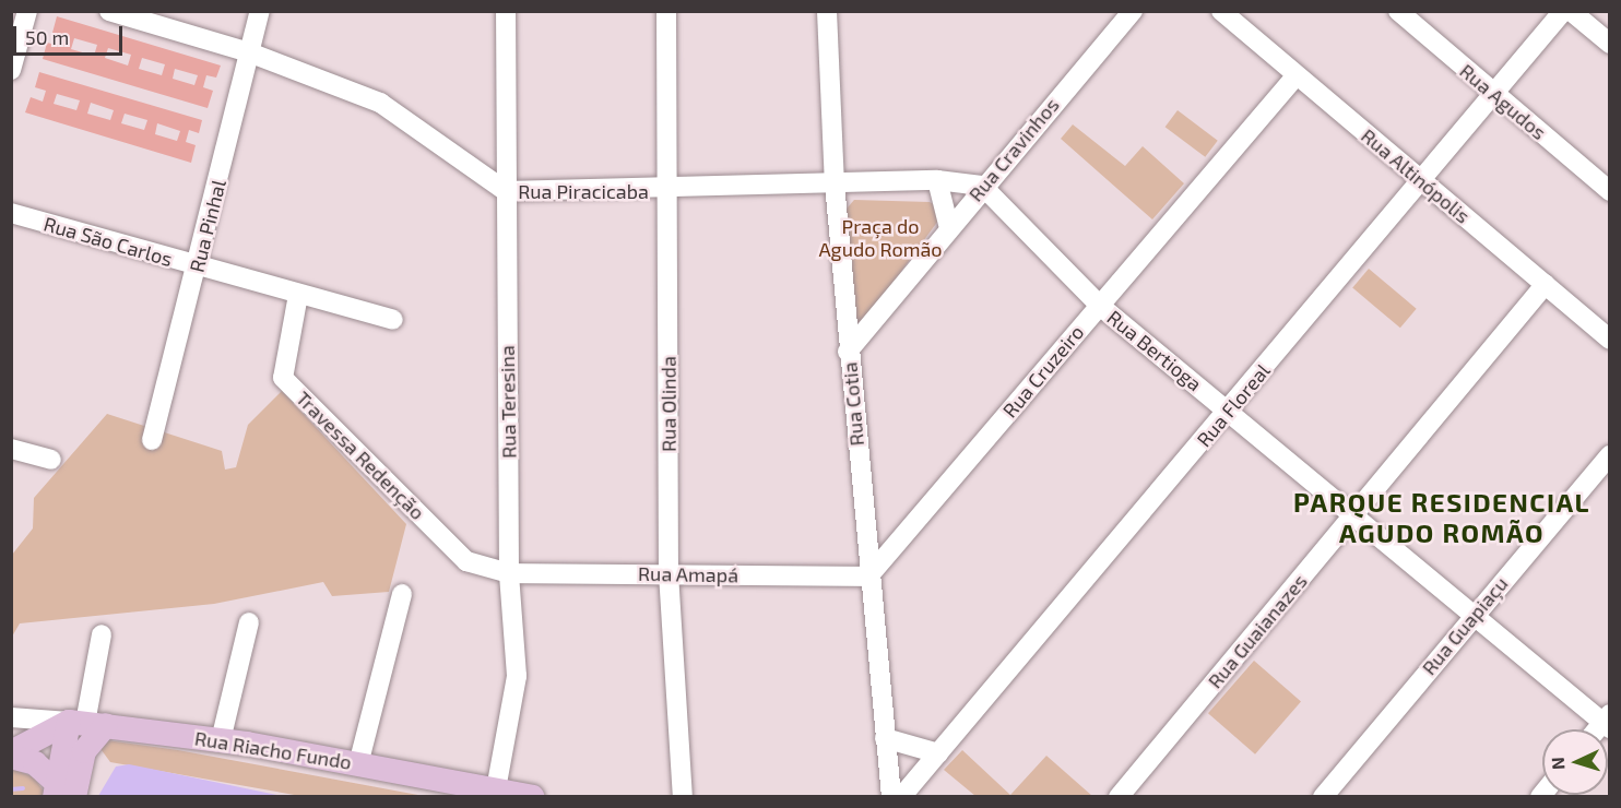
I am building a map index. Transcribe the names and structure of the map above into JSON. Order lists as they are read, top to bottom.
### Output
{
  "streets": {
    "main road": ["Rua Riacho Fundo"],
    "street": [
      "Rua Agudos",
      "Rua Cravinhos",
      "Rua Altinópolis",
      "Rua Piracicaba",
      "Rua Pinhal",
      "Rua São Carlos",
      "Rua Bertioga",
      "Rua Cruzeiro",
      "Rua Teresina",
      "Rua Olinda",
      "Rua Cotia",
      "Rua Floreal",
      "Travessa Redenção",
      "Rua Amapá",
      "Rua Guapiaçu",
      "Rua Guaianazes"
    ]
  },
  "crossings": [
    ["Rua Agudos", "Rua Floreal"],
    ["Rua Cravinhos", "Rua Piracicaba"],
    ["Rua Cravinhos", "Rua Bertioga"],
    ["Rua Cravinhos", "Rua Cotia"],
    ["Rua Altinópolis", "Rua Cruzeiro"],
    ["Rua Altinópolis", "Rua Floreal"],
    ["Rua Altinópolis", "Rua Guaianazes"],
    ["Rua Piracicaba", "Rua Pinhal"],
    ["Rua Piracicaba", "Rua Bertioga"],
    ["Rua Piracicaba", "Rua Teresina"],
    ["Rua Piracicaba", "Rua Olinda"],
    ["Rua Piracicaba", "Rua Cotia"],
    ["Rua Pinhal", "Rua São Carlos"],
    ["Rua São Carlos", "Travessa Redenção"],
    ["Rua Bertioga", "Rua Cruzeiro"],
    ["Rua Bertioga", "Rua Floreal"],
    ["Rua Bertioga", "Rua Guapiaçu"],
    ["Rua Bertioga", "Rua Guaianazes"],
    ["Rua Cruzeiro", "Rua Cotia"],
    ["Rua Cruzeiro", "Rua Amapá"],
    ["Rua Teresina", "Travessa Redenção"],
    ["Rua Teresina", "Rua Amapá"],
    ["Rua Teresina", "Rua Riacho Fundo"],
    ["Rua Olinda", "Rua Amapá"],
    ["Rua Cotia", "Rua Amapá"],
    ["Travessa Redenção", "Rua Amapá"]
  ],
  "districts": ["PARQUE RESIDENCIAL AGUDO ROMÃO"],
  "parks": ["Praça do Agudo Romão"],
  "scale_bar": "50 m",
  "north": "left"
}
